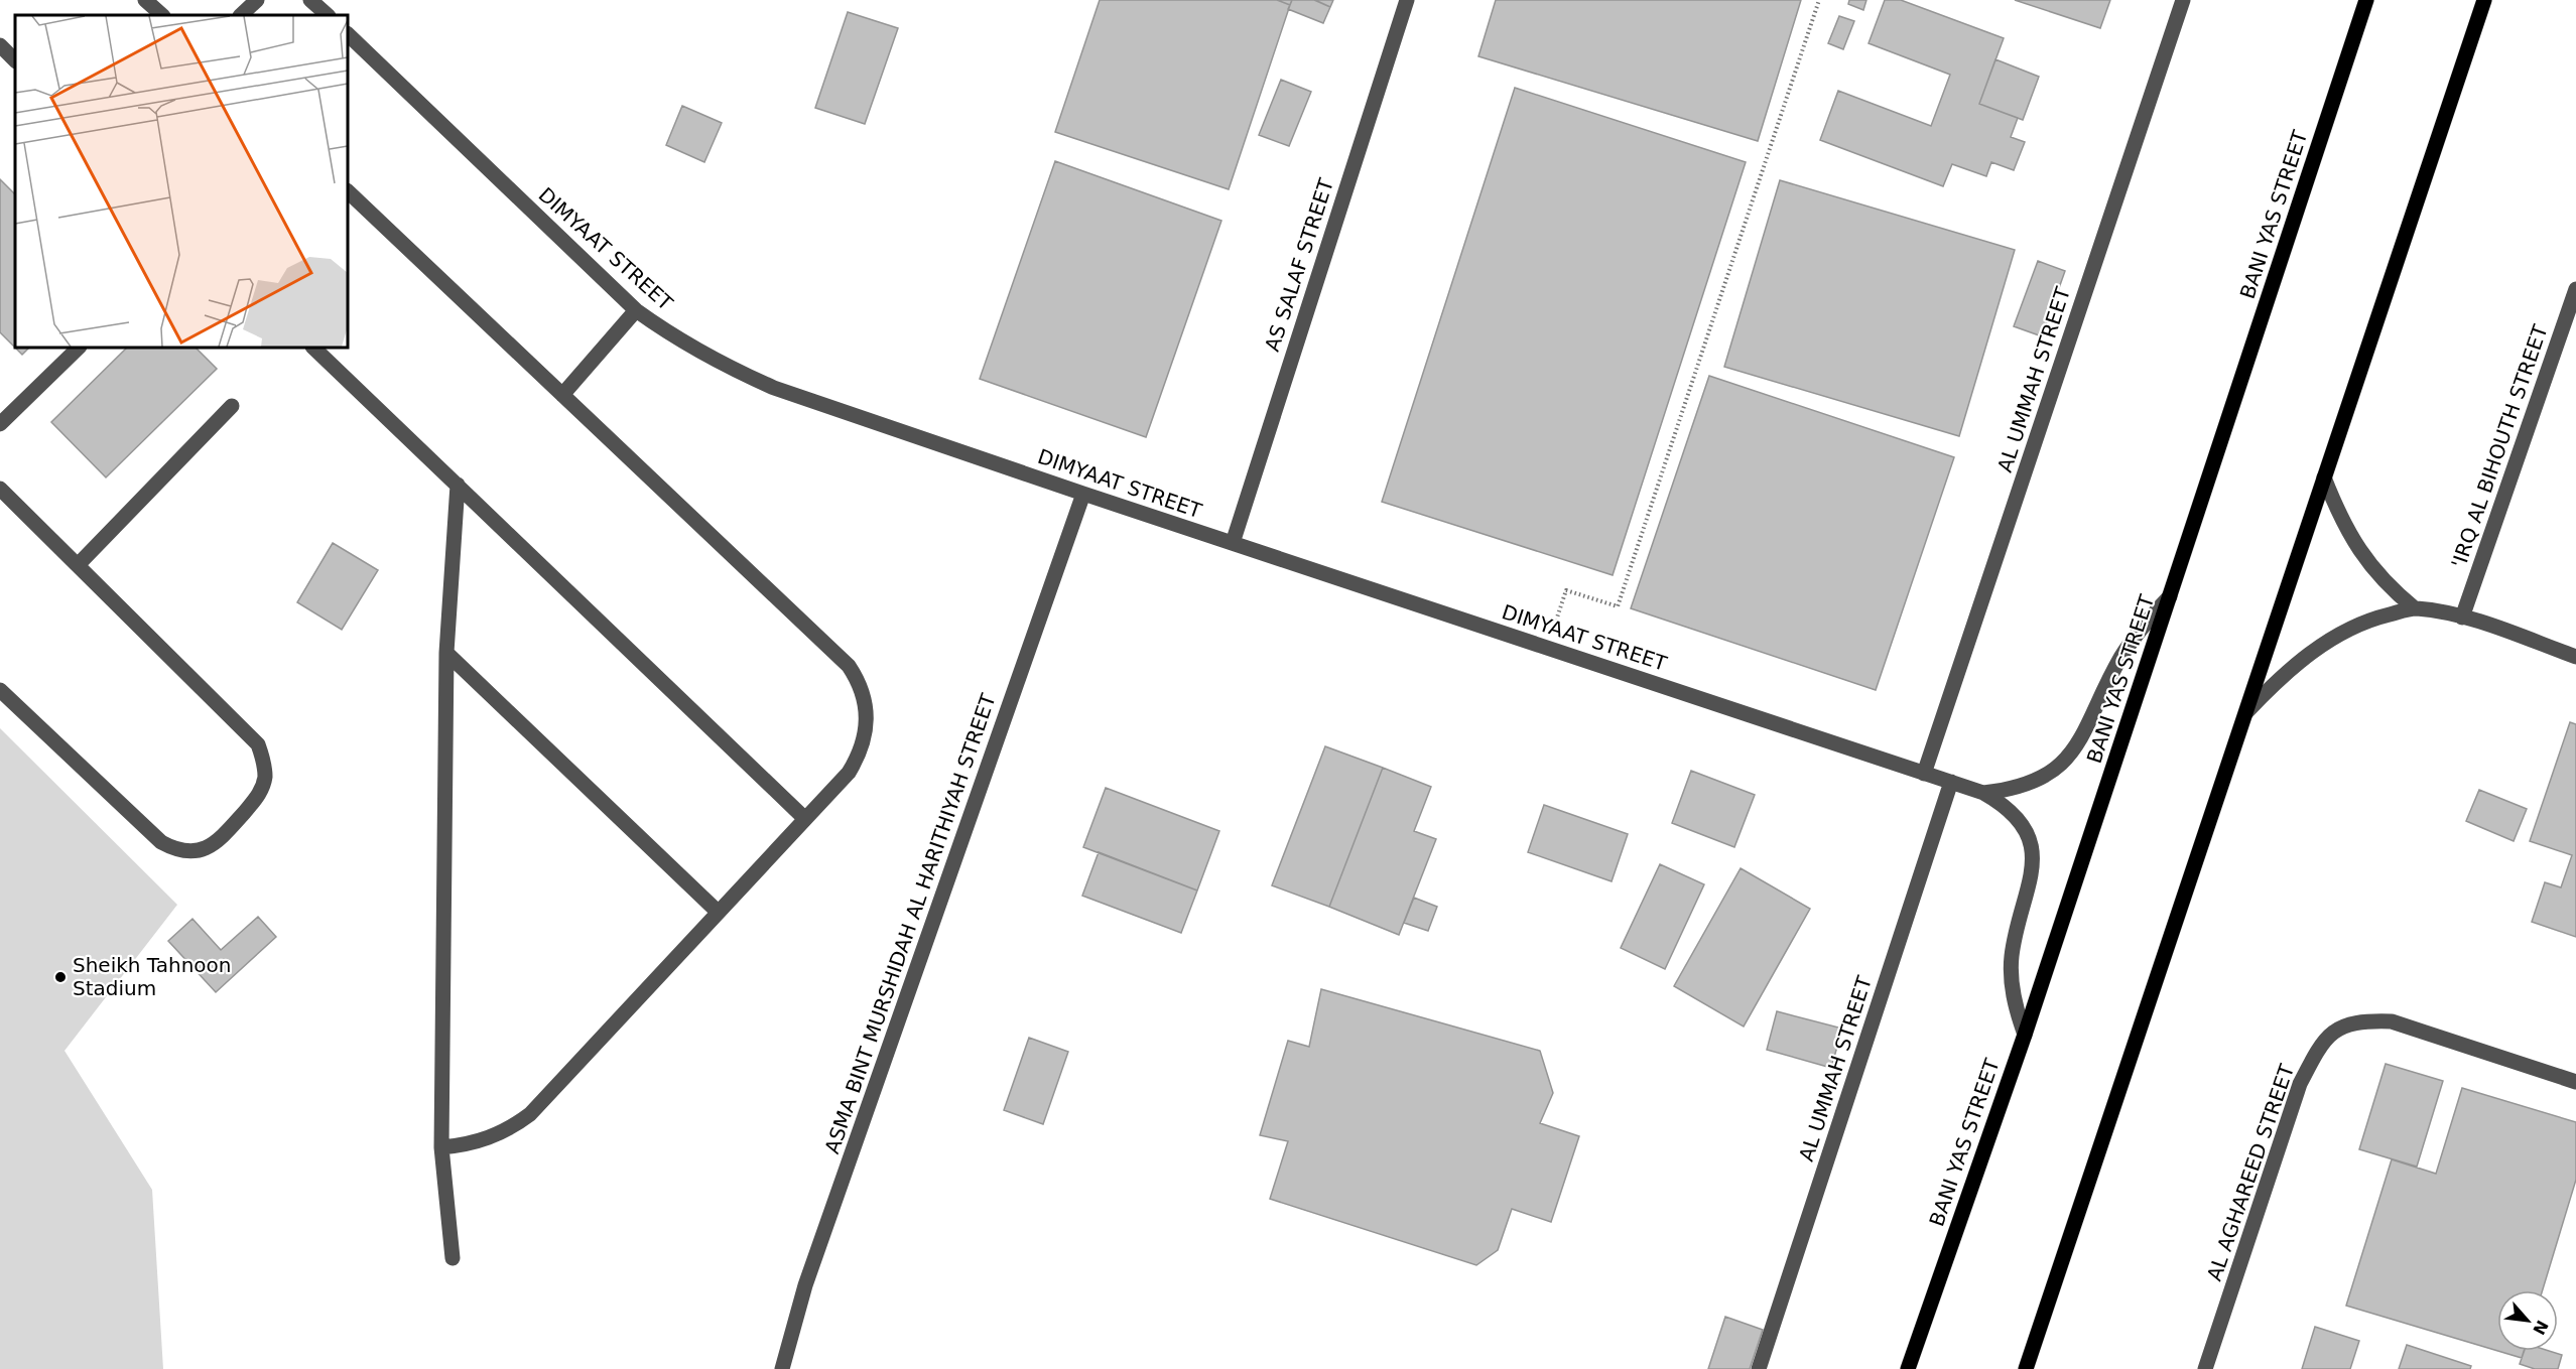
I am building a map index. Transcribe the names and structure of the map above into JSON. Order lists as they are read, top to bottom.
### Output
{
  "streets": {
    "main road": ["BANI YAS STREET"],
    "street": [
      "DIMYAAT STREET",
      "AS SALAF STREET",
      "AL UMMAH STREET",
      "'IRQ AL BIHOUTH STREET",
      "ASMA BINT MURSHIDAH AL HARITHIYAH STREET",
      "AL AGHAREED STREET"
    ]
  },
  "crossings": [
    ["BANI YAS STREET", "DIMYAAT STREET"],
    ["DIMYAAT STREET", "AS SALAF STREET"],
    ["DIMYAAT STREET", "AL UMMAH STREET"],
    ["DIMYAAT STREET", "ASMA BINT MURSHIDAH AL HARITHIYAH STREET"]
  ],
  "places": ["Sheikh Tahnoon Stadium"],
  "north": "bottom right"
}
